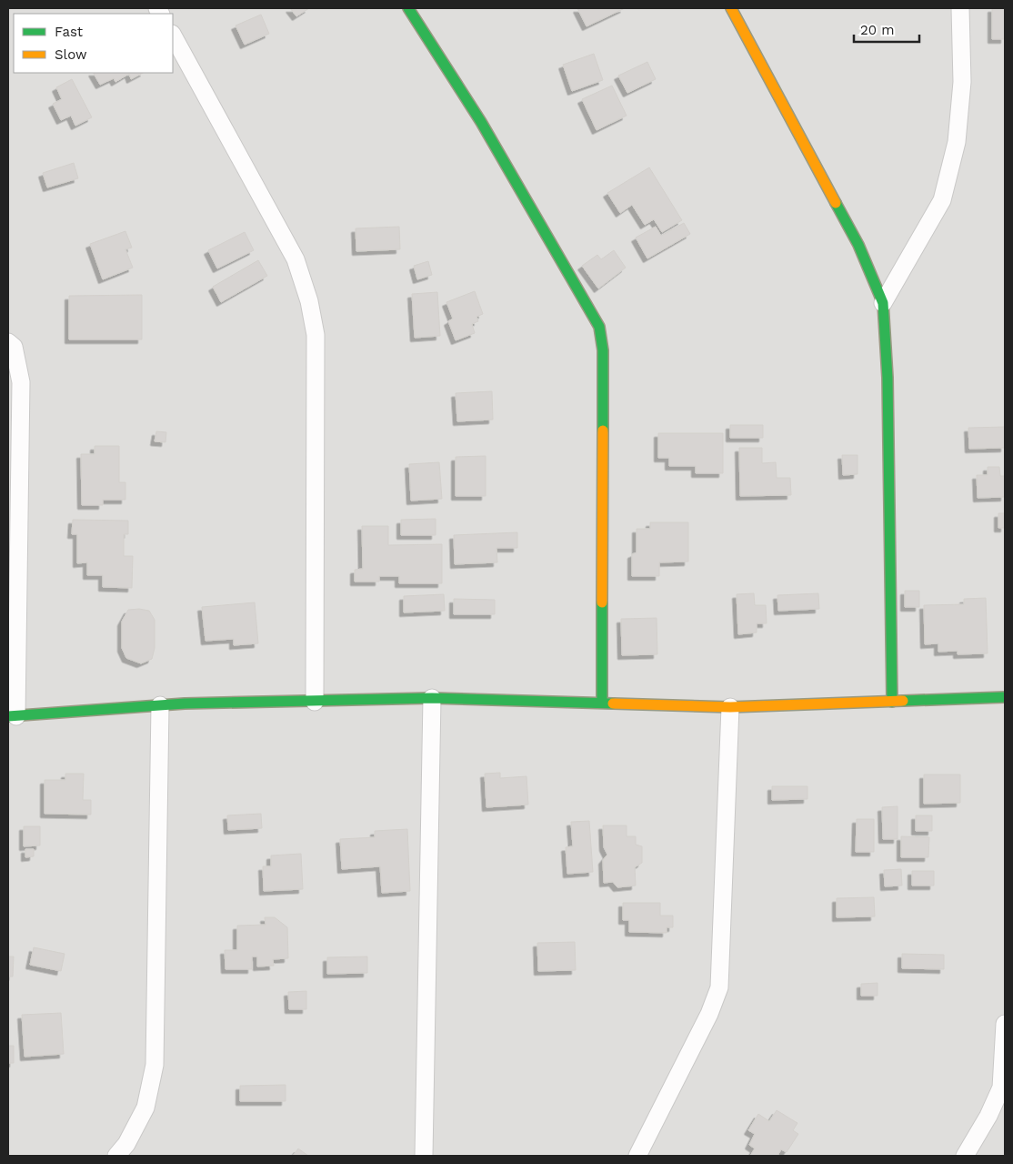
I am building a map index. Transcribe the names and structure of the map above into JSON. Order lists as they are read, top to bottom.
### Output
{
  "legend": ["Fast", "Slow"],
  "scale_bar": "20 m"
}
